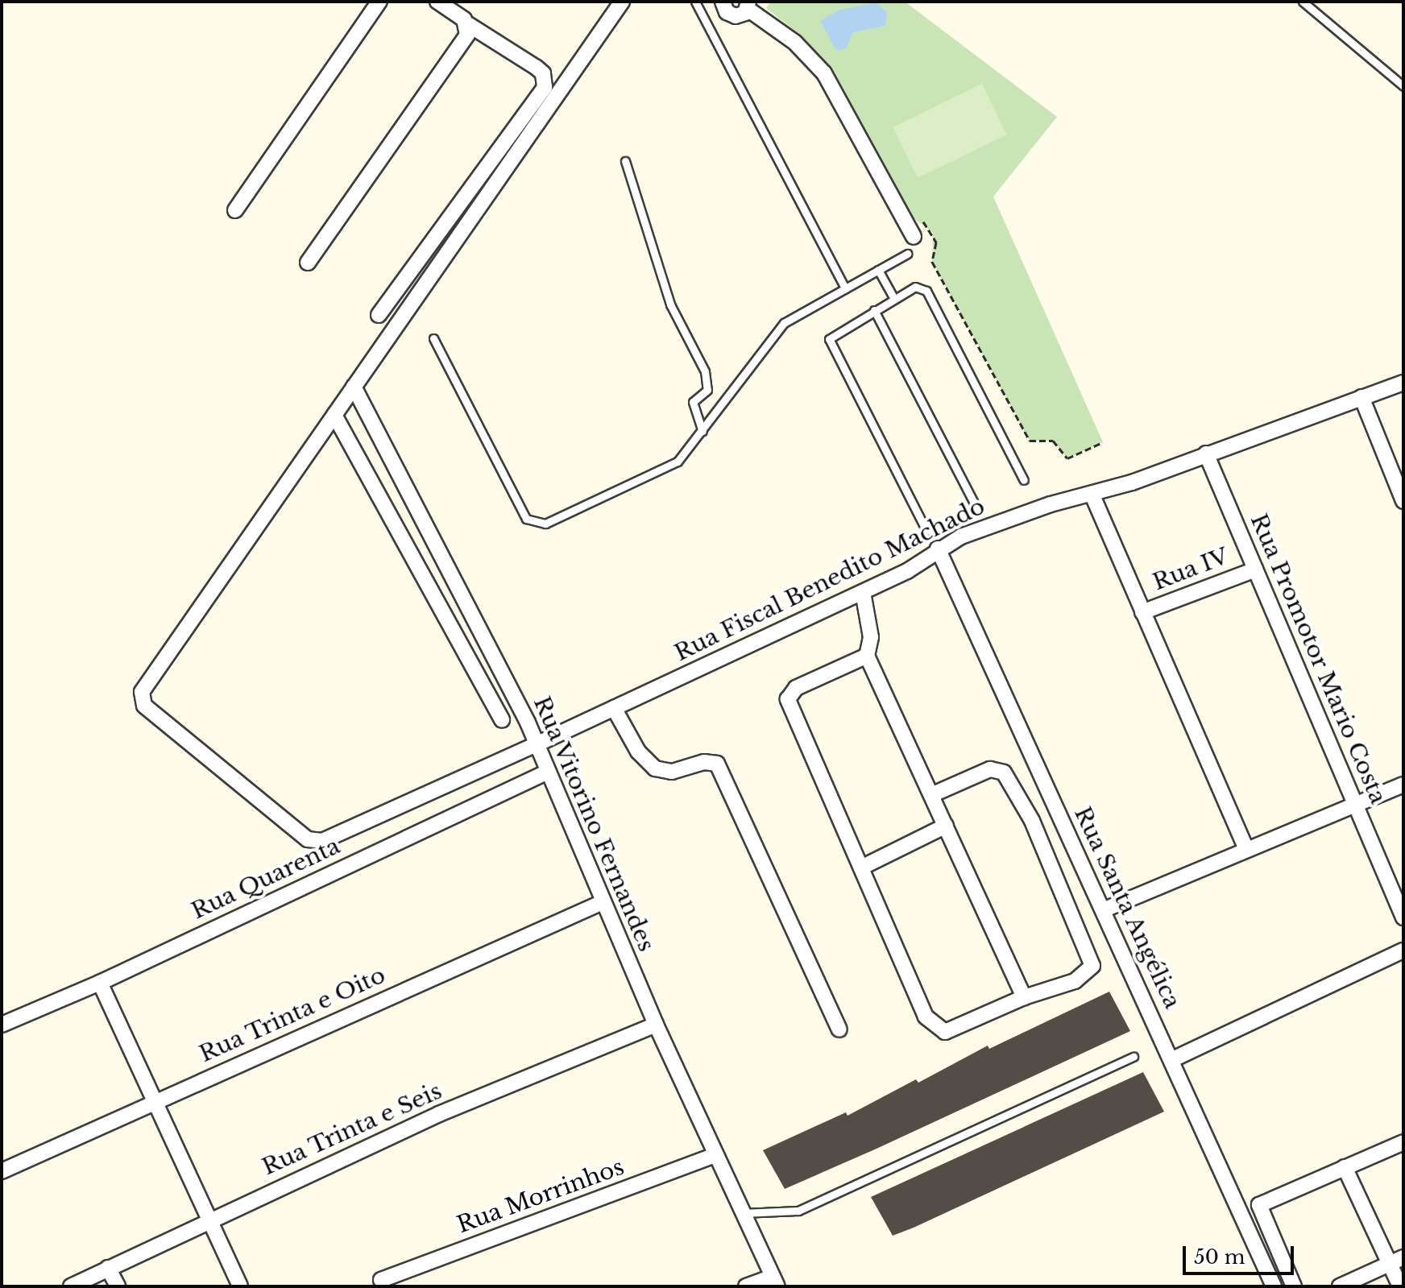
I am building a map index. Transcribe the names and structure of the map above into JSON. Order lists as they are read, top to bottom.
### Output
{
  "streets": {
    "street": [
      "Rua IV",
      "Rua Fiscal Benedito Machado",
      "Rua Promotor Mario Costa",
      "Rua Vitorino Fernandes",
      "Rua Quarenta",
      "Rua Santa Angélica",
      "Rua Trinta e Oito",
      "Rua Trinta e Seis",
      "Rua Morrinhos"
    ]
  },
  "crossings": [
    ["Rua IV", "Rua Promotor Mario Costa"],
    ["Rua Fiscal Benedito Machado", "Rua Promotor Mario Costa"],
    ["Rua Fiscal Benedito Machado", "Rua Vitorino Fernandes"],
    ["Rua Fiscal Benedito Machado", "Rua Santa Angélica"],
    ["Rua Vitorino Fernandes", "Rua Quarenta"],
    ["Rua Vitorino Fernandes", "Rua Trinta e Oito"],
    ["Rua Vitorino Fernandes", "Rua Trinta e Seis"],
    ["Rua Vitorino Fernandes", "Rua Morrinhos"]
  ],
  "scale_bar": "50 m"
}
